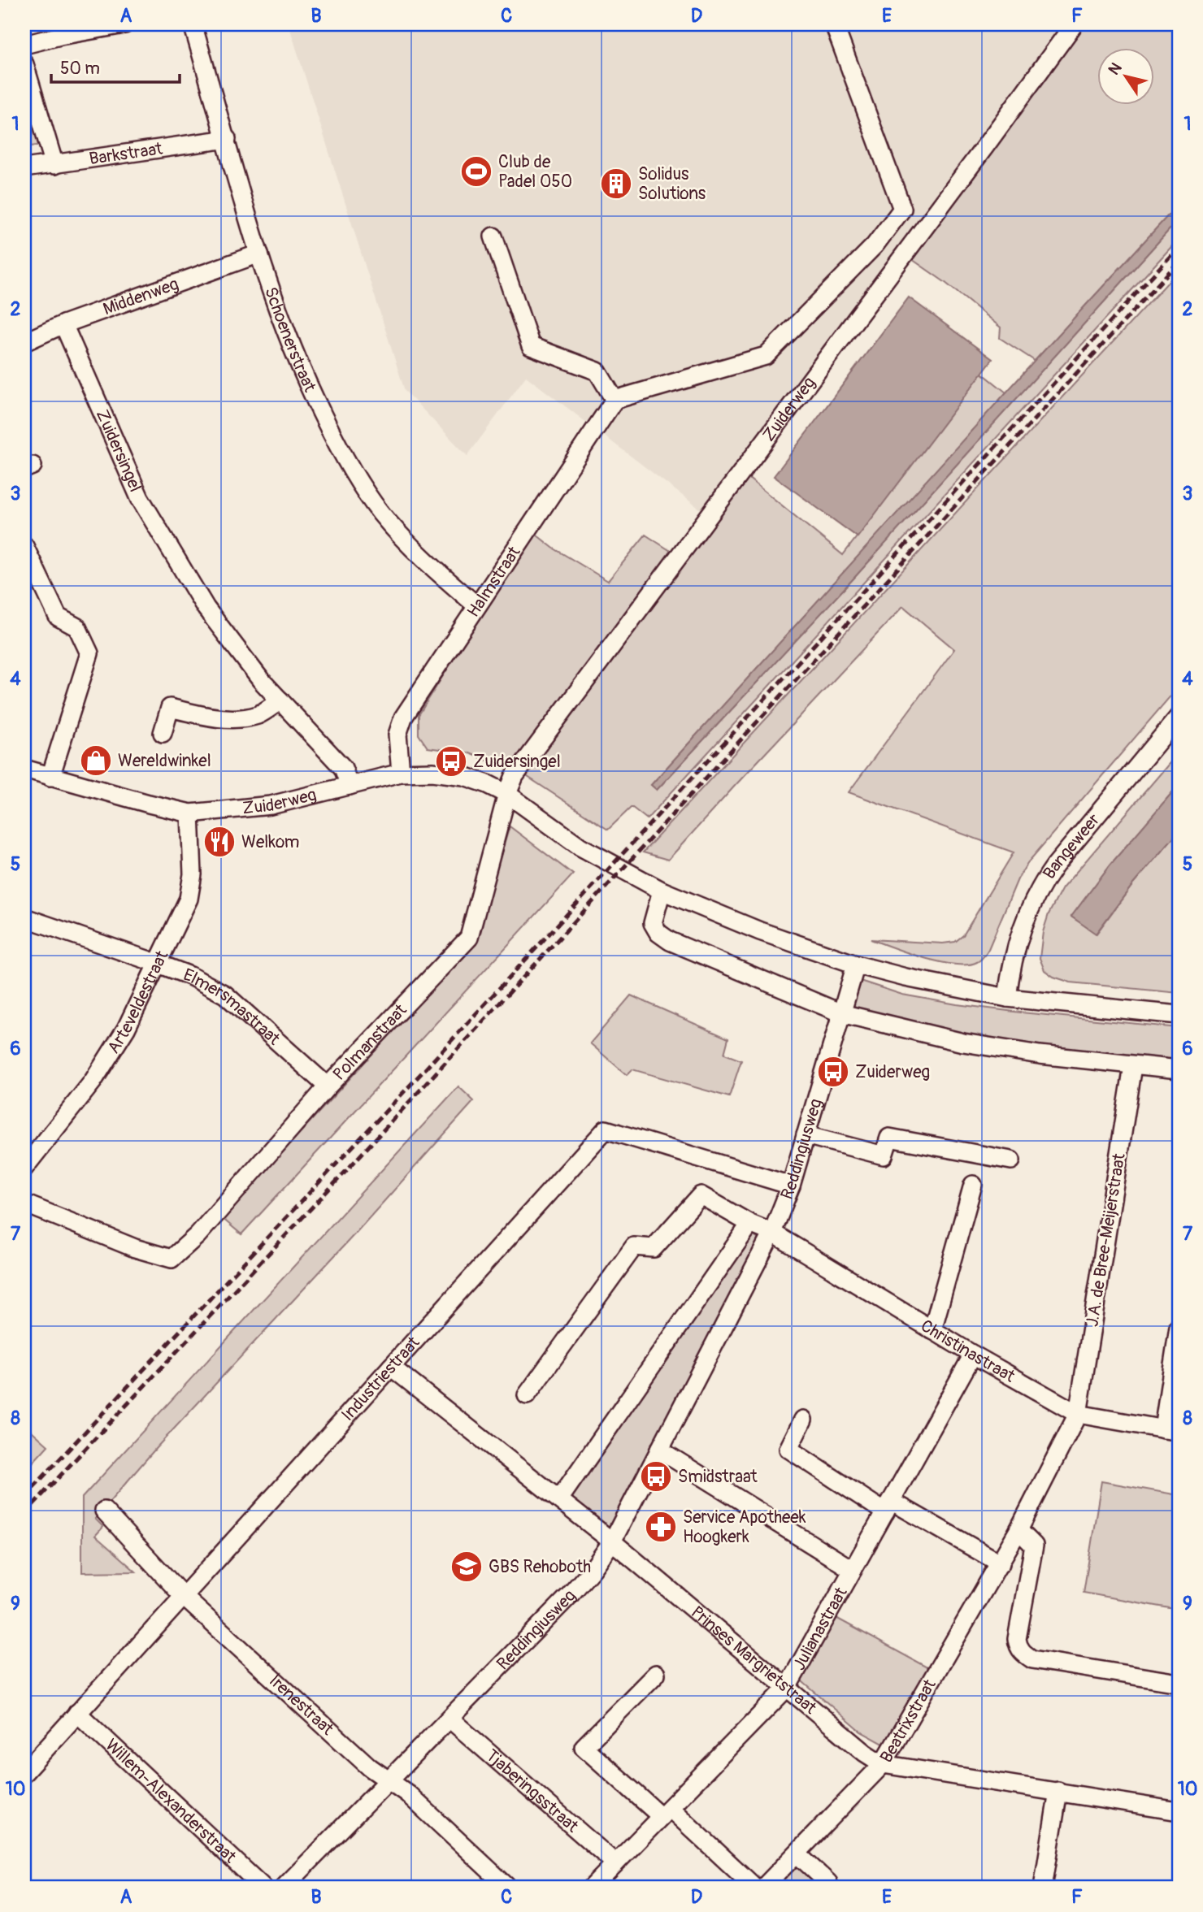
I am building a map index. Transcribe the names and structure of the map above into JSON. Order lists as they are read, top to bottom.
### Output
{
  "streets": {
    "street": [
      "Barkstraat",
      "Middenweg",
      "Schoenerstraat",
      "Zuiderweg",
      "Zuidersingel",
      "Halmstraat",
      "Bangeweer",
      "Arteveldestraat",
      "Elmersmastraat",
      "Polmanstraat",
      "Reddingiusweg",
      "J.A. de Bree-Meijerstraat",
      "Christinastraat",
      "Industriestraat",
      "Julianastraat",
      "Prinses Margrietstraat",
      "Irenestraat",
      "Beatrixstraat",
      "Tjaberingsstraat",
      "Willem-Alexanderstraat"
    ]
  },
  "crossings": [
    ["Barkstraat", "Schoenerstraat"],
    ["Middenweg", "Schoenerstraat"],
    ["Middenweg", "Zuidersingel"],
    ["Schoenerstraat", "Halmstraat"],
    ["Zuiderweg", "Zuidersingel"],
    ["Zuiderweg", "Halmstraat"],
    ["Zuiderweg", "Bangeweer"],
    ["Zuiderweg", "Arteveldestraat"],
    ["Zuiderweg", "Polmanstraat"],
    ["Zuiderweg", "Reddingiusweg"],
    ["Arteveldestraat", "Elmersmastraat"],
    ["Elmersmastraat", "Polmanstraat"],
    ["Reddingiusweg", "Christinastraat"],
    ["Reddingiusweg", "Industriestraat"],
    ["Reddingiusweg", "Prinses Margrietstraat"],
    ["Reddingiusweg", "Irenestraat"],
    ["Reddingiusweg", "Tjaberingsstraat"],
    ["J.A. de Bree-Meijerstraat", "Christinastraat"],
    ["J.A. de Bree-Meijerstraat", "Beatrixstraat"],
    ["Christinastraat", "Julianastraat"],
    ["Industriestraat", "Prinses Margrietstraat"],
    ["Industriestraat", "Irenestraat"],
    ["Industriestraat", "Willem-Alexanderstraat"],
    ["Julianastraat", "Prinses Margrietstraat"],
    ["Julianastraat", "Tjaberingsstraat"],
    ["Prinses Margrietstraat", "Beatrixstraat"]
  ],
  "places": {
    "sports": ["Club de Padel 050"],
    "building": ["Solidus Solutions"],
    "shop": ["Wereldwinkel"],
    "bus stop": ["Zuidersingel", "Zuiderweg", "Smidstraat"],
    "restaurant": ["Welkom"],
    "pharmacy": ["Service Apotheek Hoogkerk"],
    "school or university": ["GBS Rehoboth"]
  },
  "scale_bar": "50 m",
  "north": "top left",
  "grid": {
    "columns": [
      "A",
      "B",
      "C",
      "D",
      "E",
      "F"
    ],
    "rows": [
      "1",
      "2",
      "3",
      "4",
      "5",
      "6",
      "7",
      "8",
      "9",
      "10"
    ]
  }
}
